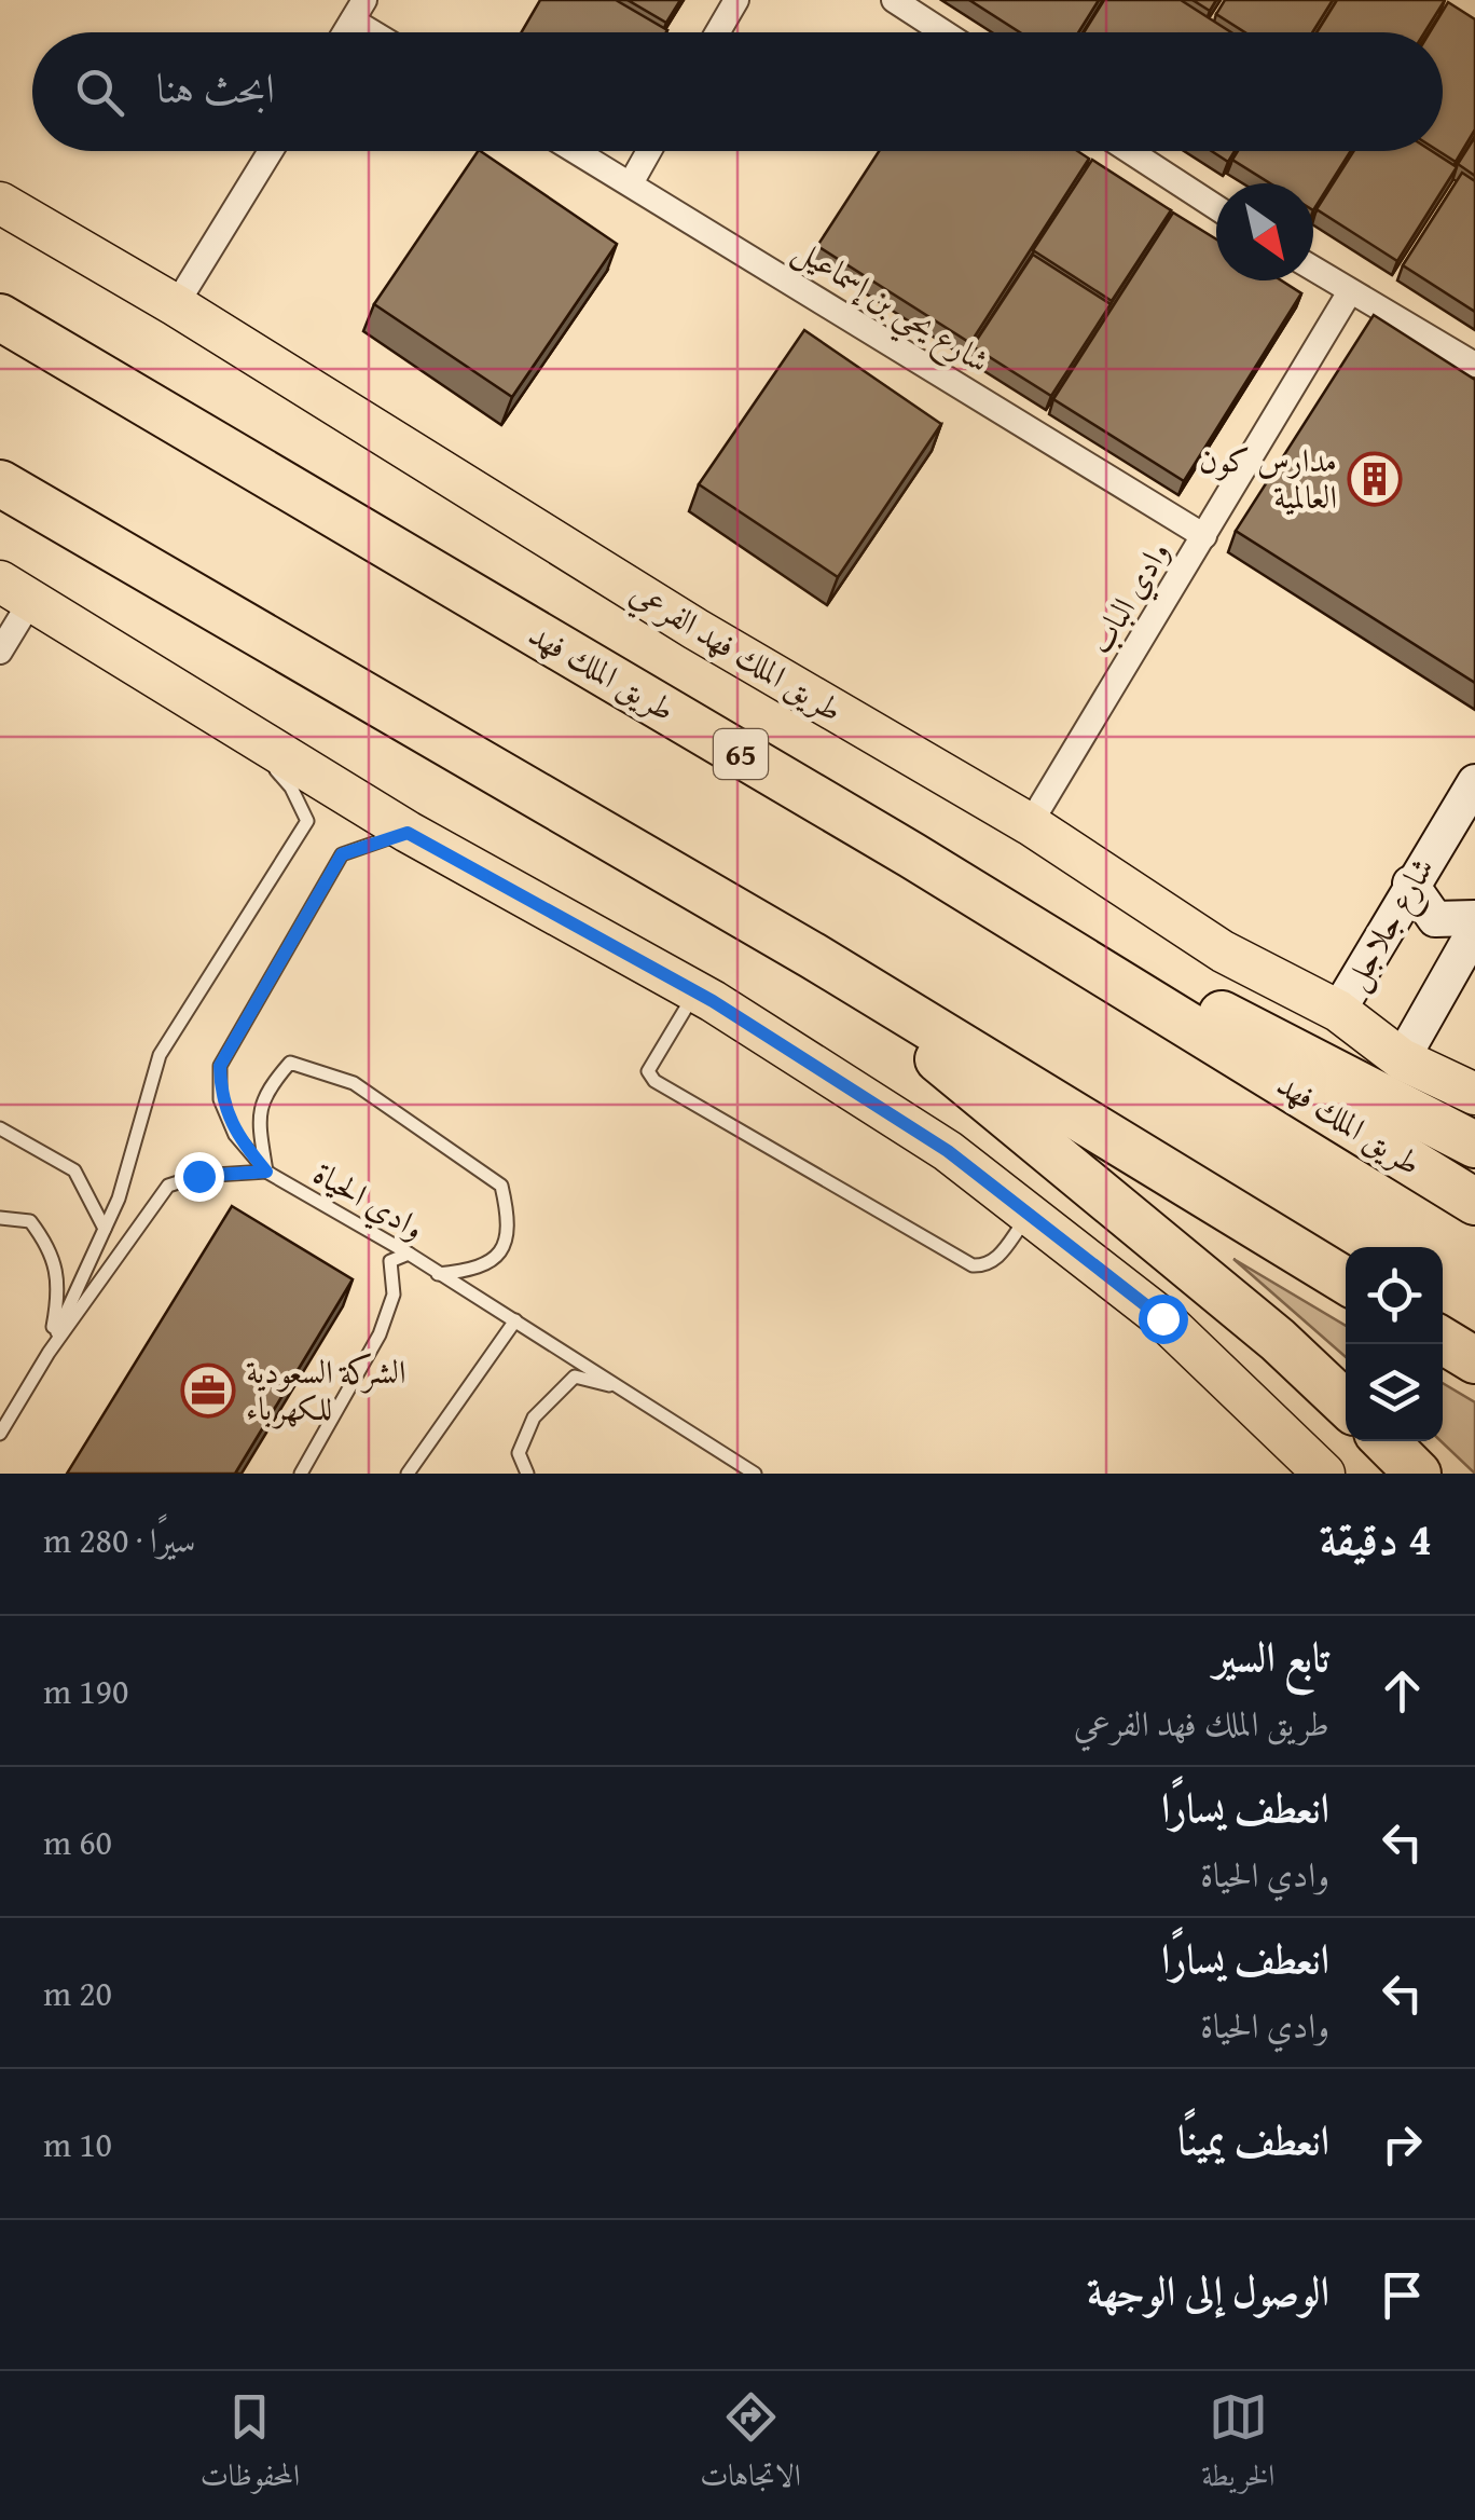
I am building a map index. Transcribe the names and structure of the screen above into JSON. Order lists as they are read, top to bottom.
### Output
{
  "streets": {
    "highway": ["طريق الملك فهد", "65"],
    "main road": ["طريق الملك فهد الفرعي"],
    "street": ["شارع يحي بن إسماعيل", "وادي الباب", "شارع جلاجل"],
    "lane": ["وادي الحياة"]
  },
  "crossings": [
    ["شارع يحي بن إسماعيل", "وادي الباب"],
    ["وادي الباب", "طريق الملك فهد الفرعي"],
    ["طريق الملك فهد الفرعي", "شارع جلاجل"]
  ],
  "places": {
    "building": ["مدارس كون العالمية"],
    "office": ["الشركة السعودية للكهرباء"]
  },
  "north": "bottom right",
  "page": {
    "search": "ابحث هنا",
    "heading": ["4 دقيقة", "سيرًا · 280 m"],
    "list": [
      ["تابع السير", "طريق الملك فهد الفرعي", "190 m"],
      ["انعطف يسارًا", "وادي الحياة", "60 m"],
      ["انعطف يسارًا", "وادي الحياة", "20 m"],
      ["انعطف يمينًا", "10 m"],
      "الوصول إلى الوجهة"
    ],
    "nav": ["الخريطة", "الاتجاهات", "المحفوظات"]
  }
}
